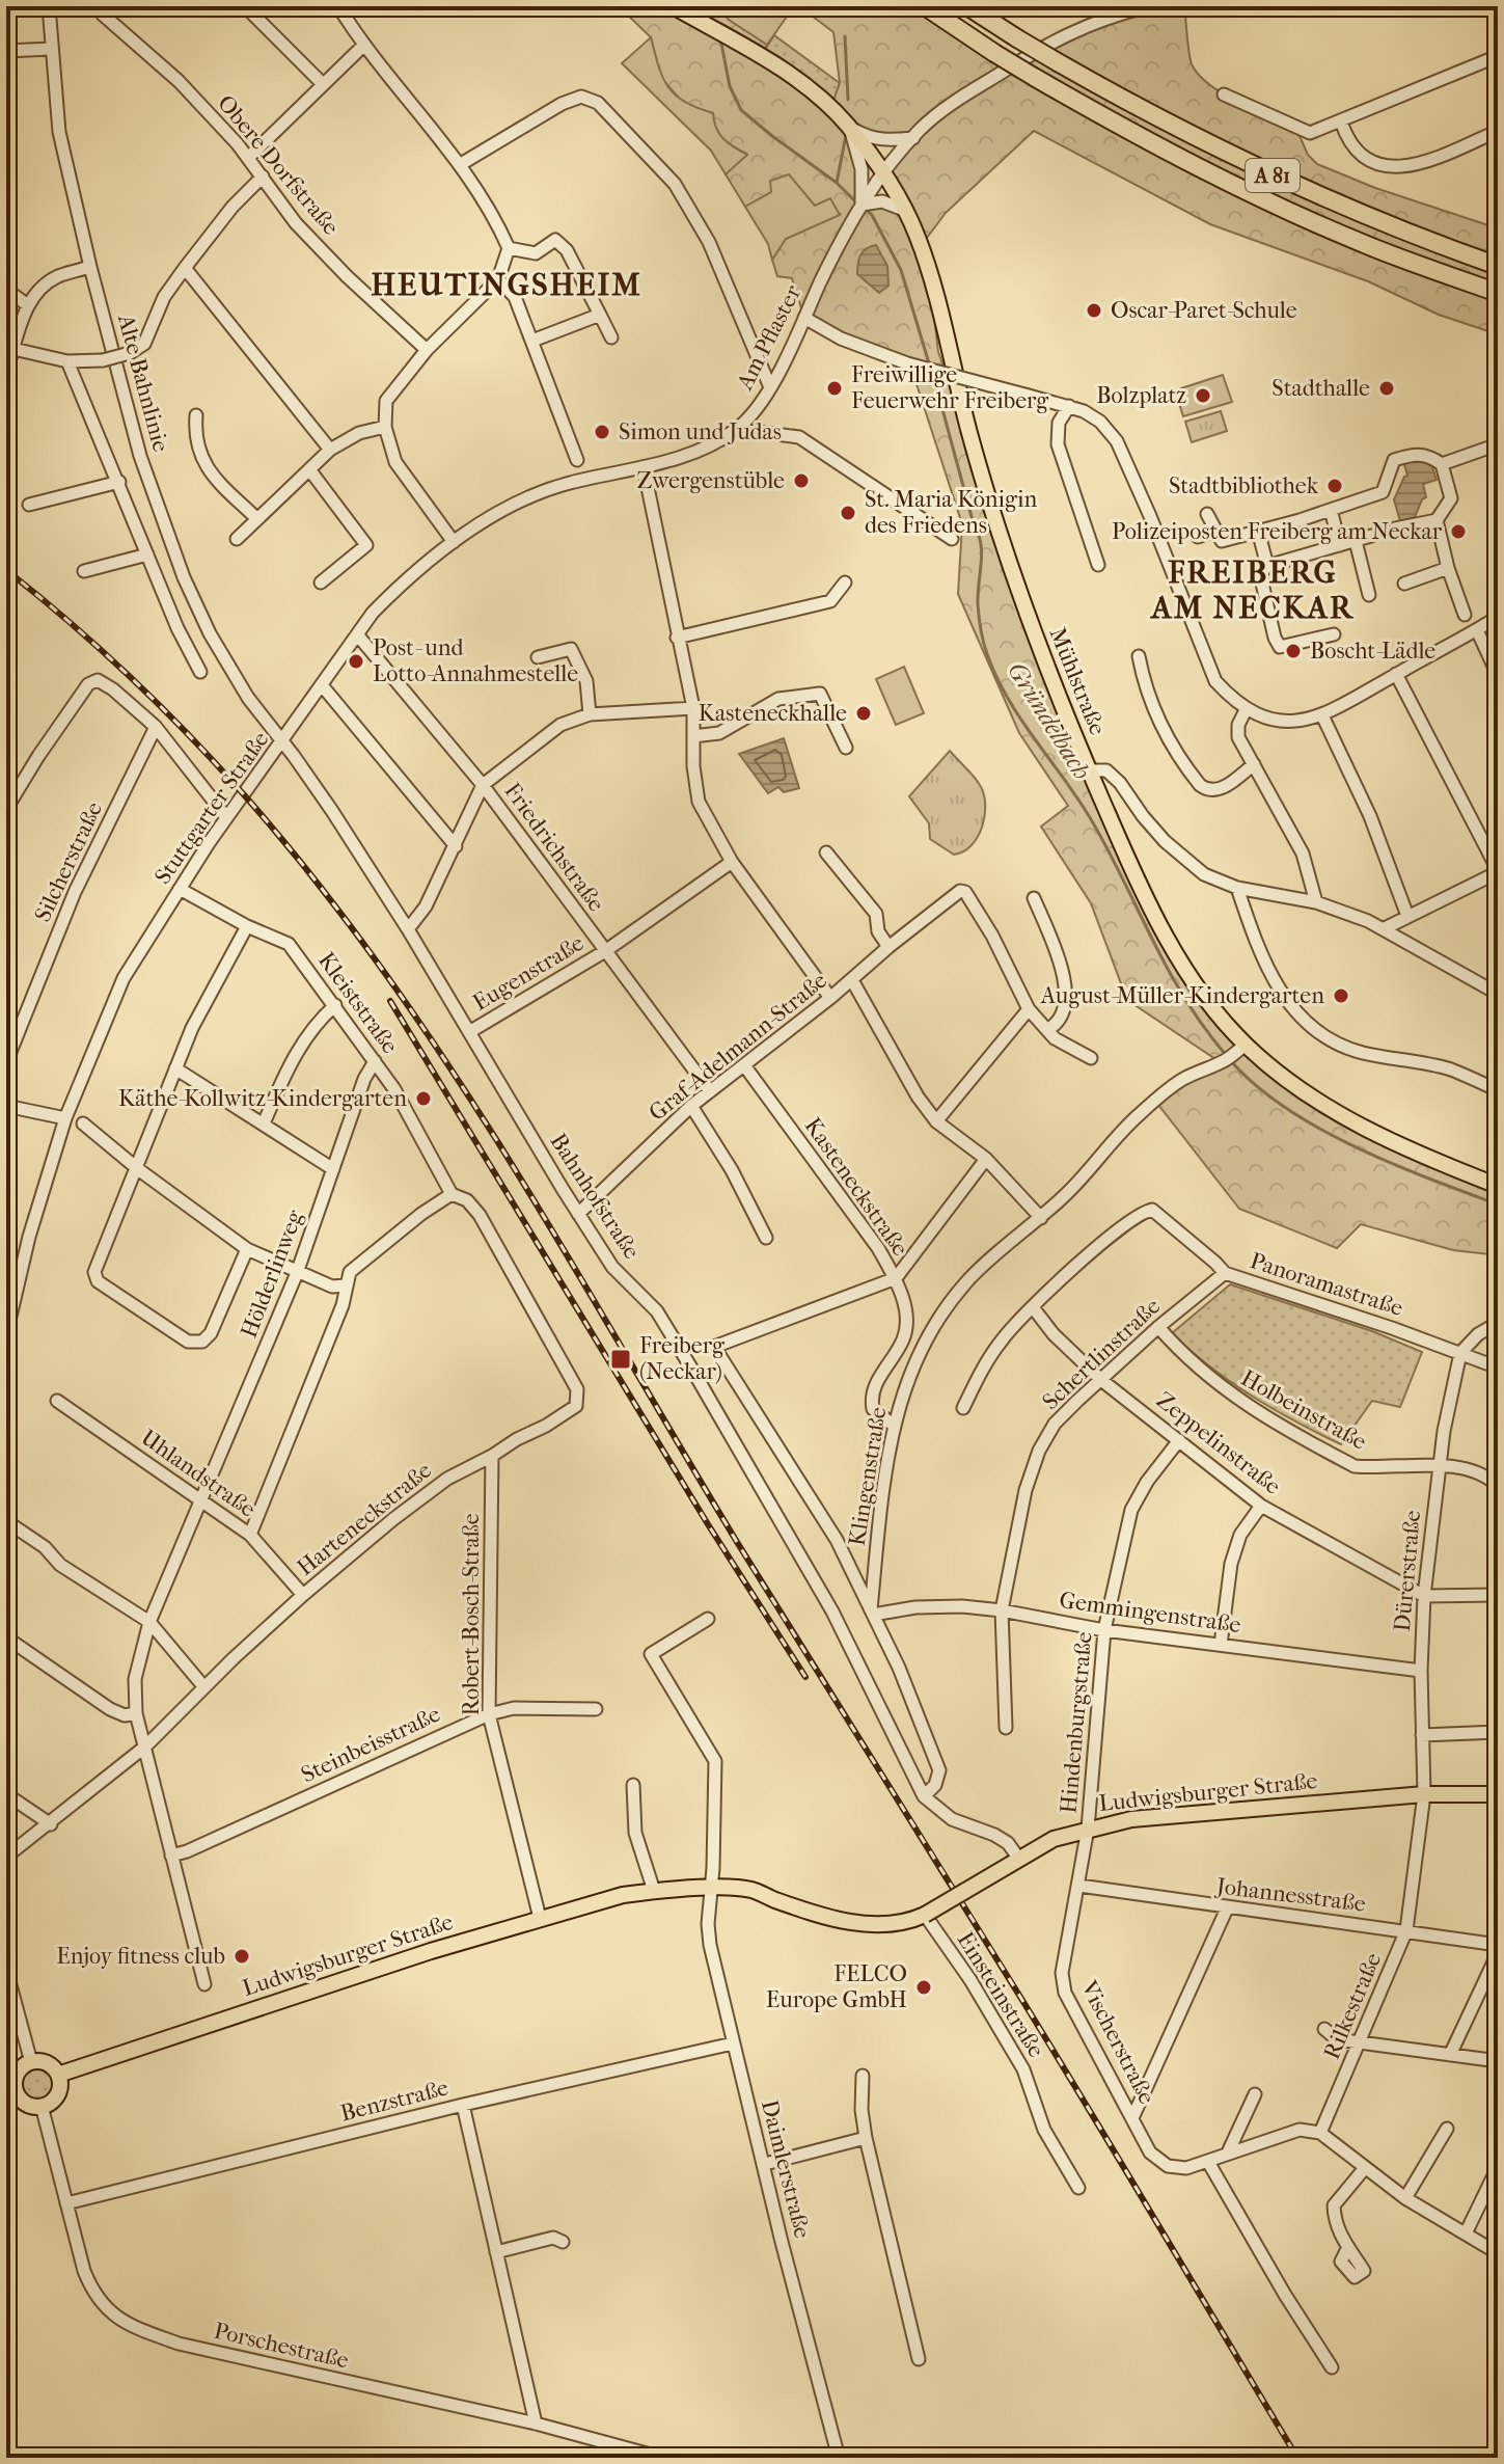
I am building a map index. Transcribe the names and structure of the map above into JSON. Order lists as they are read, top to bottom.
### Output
{
  "streets": {
    "highway": ["A 81"],
    "main road": ["Mühlstraße", "Ludwigsburger Straße"],
    "street": [
      "Obere Dorfstraße",
      "Am Pflaster",
      "Alte Bahnlinie",
      "Stuttgarter Straße",
      "Friedrichstraße",
      "Silcherstraße",
      "Eugenstraße",
      "Kleiststraße",
      "Graf-Adelmann-Straße",
      "Kasteneckstraße",
      "Bahnhofstraße",
      "Hölderlinweg",
      "Panoramastraße",
      "Schertlinstraße",
      "Holbeinstraße",
      "Zeppelinstraße",
      "Uhlandstraße",
      "Klingenstraße",
      "Harteneckstraße",
      "Dürerstraße",
      "Gemmingenstraße",
      "Robert-Bosch-Straße",
      "Hindenburgstraße",
      "Steinbeisstraße",
      "Johannesstraße",
      "Einsteinstraße",
      "Rilkestraße",
      "Vischerstraße",
      "Benzstraße",
      "Daimlerstraße",
      "Porschestraße"
    ]
  },
  "crossings": [
    ["Am Pflaster", "Mühlstraße"],
    ["Am Pflaster", "Stuttgarter Straße"],
    ["Alte Bahnlinie", "Stuttgarter Straße"],
    ["Alte Bahnlinie", "Bahnhofstraße"],
    ["Mühlstraße", "Klingenstraße"],
    ["Stuttgarter Straße", "Friedrichstraße"],
    ["Stuttgarter Straße", "Kleiststraße"],
    ["Stuttgarter Straße", "Bahnhofstraße"],
    ["Friedrichstraße", "Eugenstraße"],
    ["Friedrichstraße", "Graf-Adelmann-Straße"],
    ["Eugenstraße", "Bahnhofstraße"],
    ["Kleiststraße", "Hölderlinweg"],
    ["Kleiststraße", "Harteneckstraße"],
    ["Graf-Adelmann-Straße", "Kasteneckstraße"],
    ["Graf-Adelmann-Straße", "Bahnhofstraße"],
    ["Kasteneckstraße", "Klingenstraße"],
    ["Bahnhofstraße", "Ludwigsburger Straße"],
    ["Hölderlinweg", "Uhlandstraße"],
    ["Hölderlinweg", "Harteneckstraße"],
    ["Panoramastraße", "Schertlinstraße"],
    ["Panoramastraße", "Zeppelinstraße"],
    ["Panoramastraße", "Dürerstraße"],
    ["Schertlinstraße", "Holbeinstraße"],
    ["Schertlinstraße", "Zeppelinstraße"],
    ["Schertlinstraße", "Gemmingenstraße"],
    ["Holbeinstraße", "Dürerstraße"],
    ["Zeppelinstraße", "Dürerstraße"],
    ["Zeppelinstraße", "Hindenburgstraße"],
    ["Uhlandstraße", "Harteneckstraße"],
    ["Klingenstraße", "Gemmingenstraße"],
    ["Harteneckstraße", "Robert-Bosch-Straße"],
    ["Dürerstraße", "Gemmingenstraße"],
    ["Dürerstraße", "Ludwigsburger Straße"],
    ["Dürerstraße", "Rilkestraße"],
    ["Gemmingenstraße", "Hindenburgstraße"],
    ["Robert-Bosch-Straße", "Steinbeisstraße"],
    ["Robert-Bosch-Straße", "Ludwigsburger Straße"],
    ["Hindenburgstraße", "Ludwigsburger Straße"],
    ["Hindenburgstraße", "Vischerstraße"],
    ["Ludwigsburger Straße", "Einsteinstraße"],
    ["Ludwigsburger Straße", "Rilkestraße"],
    ["Ludwigsburger Straße", "Vischerstraße"],
    ["Ludwigsburger Straße", "Daimlerstraße"],
    ["Ludwigsburger Straße", "Porschestraße"],
    ["Johannesstraße", "Rilkestraße"],
    ["Johannesstraße", "Vischerstraße"],
    ["Benzstraße", "Daimlerstraße"],
    ["Benzstraße", "Porschestraße"]
  ],
  "districts": ["HEUTINGSHEIM", "FREIBERG AM NECKAR"],
  "water": ["Gründelbach"],
  "places": {
    "other": [
      "Oscar-Paret-Schule",
      "Freiwillige Feuerwehr Freiberg",
      "Stadthalle",
      "Bolzplatz",
      "Simon und Judas",
      "Zwergenstüble",
      "Stadtbibliothek",
      "St. Maria Königin des Friedens",
      "Polizeiposten Freiberg am Neckar",
      "Boscht-Lädle",
      "Post- und Lotto-Annahmestelle",
      "Kasteneckhalle",
      "August-Müller-Kindergarten",
      "Käthe-Kollwitz-Kindergarten",
      "Enjoy fitness club",
      "FELCO Europe GmbH"
    ],
    "transit": ["Freiberg (Neckar)"]
  }
}
